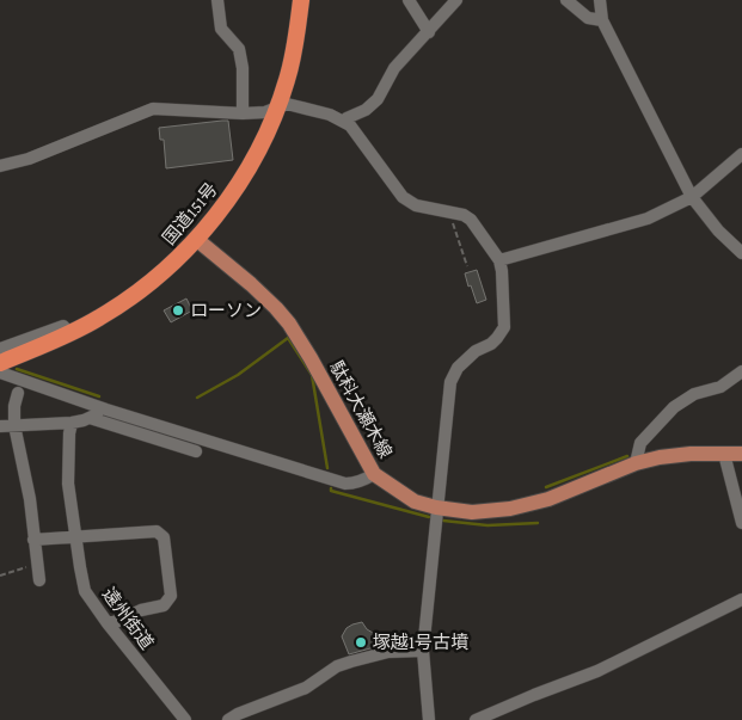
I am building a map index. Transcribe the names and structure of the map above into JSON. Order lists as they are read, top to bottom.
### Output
{
  "streets": {
    "highway": ["国道151号"],
    "main road": ["駄科大瀬木線"],
    "street": ["遠州街道"]
  },
  "crossings": [
    ["国道151号", "駄科大瀬木線"]
  ],
  "places": ["ローソン", "塚越1号古墳"]
}
